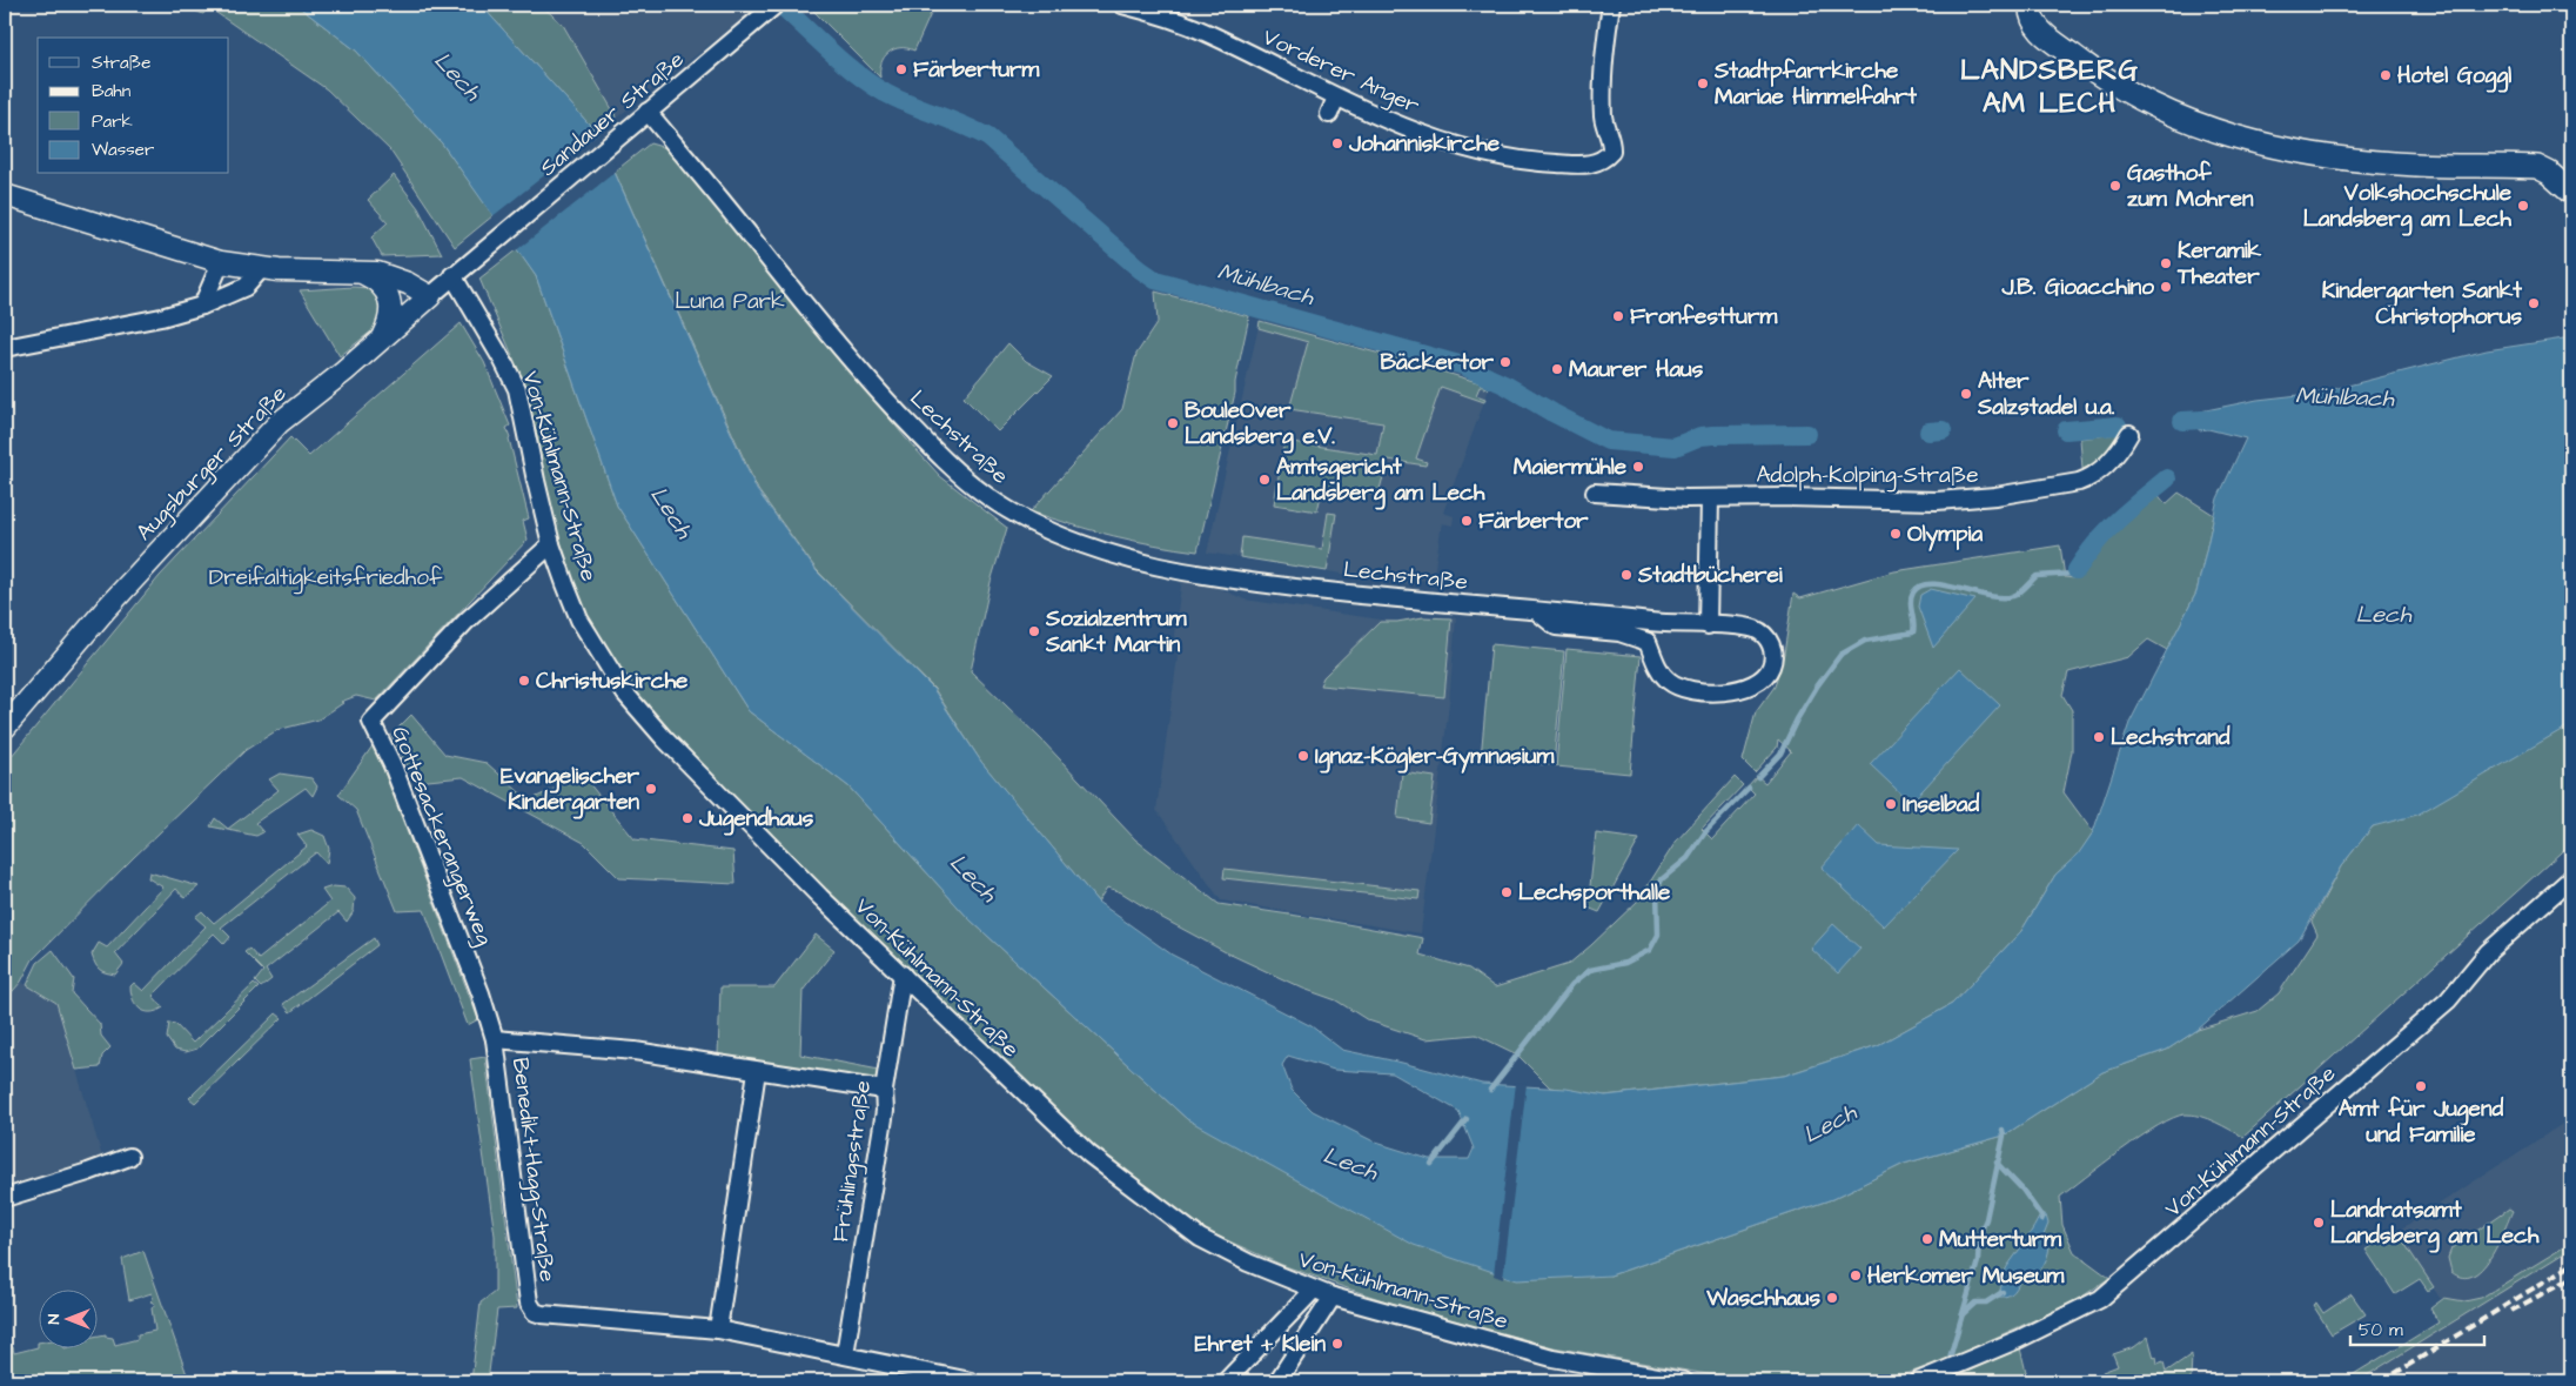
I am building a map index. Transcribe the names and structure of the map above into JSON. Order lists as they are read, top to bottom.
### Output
{
  "streets": {
    "street": [
      "Vorderer Anger",
      "Sandauer Straße",
      "Lechstraße",
      "Augsburger Straße",
      "Adolph-Kolping-Straße",
      "Von-Kühlmann-Straße",
      "Gottesackerangerweg",
      "Frühlingsstraße",
      "Benedikt-Hagg-Straße"
    ]
  },
  "crossings": [
    ["Sandauer Straße", "Lechstraße"],
    ["Sandauer Straße", "Augsburger Straße"],
    ["Augsburger Straße", "Von-Kühlmann-Straße"],
    ["Von-Kühlmann-Straße", "Gottesackerangerweg"],
    ["Von-Kühlmann-Straße", "Frühlingsstraße"],
    ["Gottesackerangerweg", "Benedikt-Hagg-Straße"],
    ["Frühlingsstraße", "Benedikt-Hagg-Straße"]
  ],
  "districts": ["LANDSBERG AM LECH"],
  "water": ["Lech", "Mühlbach"],
  "parks": ["Luna Park", "Dreifaltigkeitsfriedhof"],
  "places": [
    "Färberturm",
    "Hotel Goggl",
    "Stadtpfarrkirche Mariae Himmelfahrt",
    "Johanniskirche",
    "Gasthof zum Mohren",
    "Volkshochschule Landsberg am Lech",
    "Keramik Theater",
    "J.B. Gioacchino",
    "Kindergarten Sankt Christophorus",
    "Fronfestturm",
    "Bäckertor",
    "Maurer Haus",
    "Alter Salzstadel u.a.",
    "BouleOver Landsberg e.V.",
    "Maiermühle",
    "Amtsgericht Landsberg am Lech",
    "Färbertor",
    "Olympia",
    "Stadtbücherei",
    "Sozialzentrum Sankt Martin",
    "Christuskirche",
    "Lechstrand",
    "Ignaz-Kögler-Gymnasium",
    "Evangelischer Kindergarten",
    "Inselbad",
    "Jugendhaus",
    "Lechsporthalle",
    "Amt für Jugend und Familie",
    "Landratsamt Landsberg am Lech",
    "Mutterturm",
    "Herkomer Museum",
    "Waschhaus",
    "Ehret + Klein"
  ],
  "legend": [
    "Straße",
    "Bahn",
    "Park",
    "Wasser"
  ],
  "scale_bar": "50 m",
  "north": "left"
}
